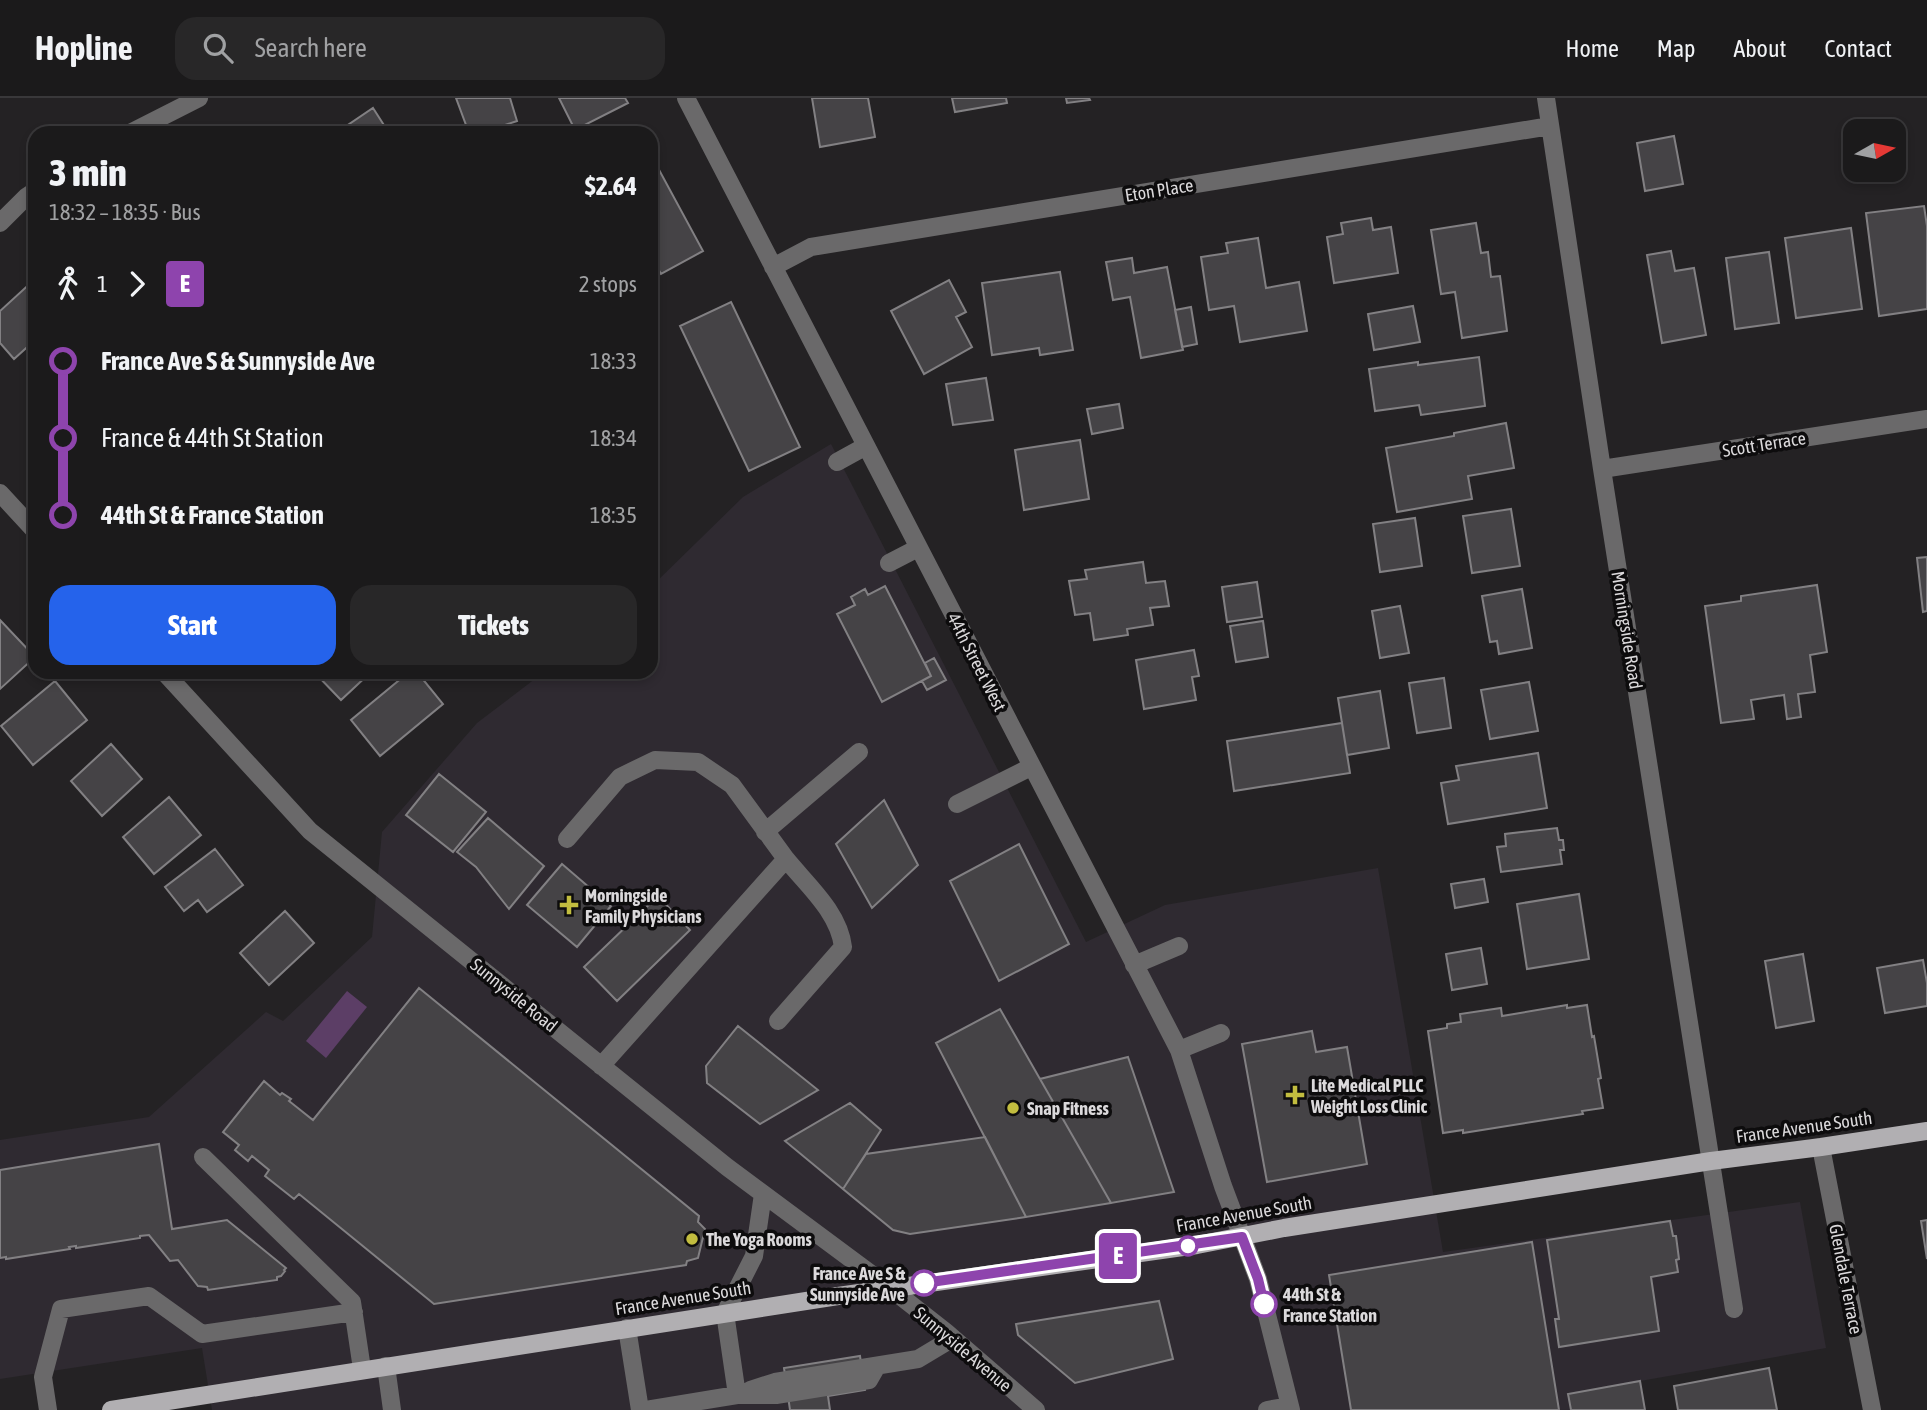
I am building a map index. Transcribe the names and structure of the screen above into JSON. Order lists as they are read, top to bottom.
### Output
{
  "streets": {
    "main road": ["France Avenue South"],
    "street": [
      "Eton Place",
      "Scott Terrace",
      "Morningside Road",
      "44th Street West",
      "Sunnyside Road",
      "Glendale Terrace",
      "Sunnyside Avenue"
    ]
  },
  "crossings": [
    ["Eton Place", "Morningside Road"],
    ["Eton Place", "44th Street West"],
    ["Scott Terrace", "Morningside Road"],
    ["Morningside Road", "France Avenue South"],
    ["44th Street West", "France Avenue South"],
    ["Sunnyside Road", "France Avenue South"],
    ["Sunnyside Road", "Sunnyside Avenue"],
    ["France Avenue South", "Glendale Terrace"],
    ["France Avenue South", "Sunnyside Avenue"]
  ],
  "places": {
    "health": ["Morningside Family Physicians", "Lite Medical PLLC Weight Loss Clinic"],
    "other": [
      "Snap Fitness",
      "The Yoga Rooms",
      "France Ave S & Sunnyside Ave",
      "44th St & France Station"
    ]
  },
  "lines": ["bus line E"],
  "north": "right",
  "page": {
    "header": "Hopline",
    "search": "Search here",
    "nav": [
      "Home",
      "Map",
      "About",
      "Contact"
    ],
    "on_map": "E",
    "heading": ["3 min", "18:32 – 18:35 · Bus", "$2.64"],
    "legs": ["1", "E", "2 stops"],
    "list": [
      {
        "name": "France Ave S & Sunnyside Ave",
        "value": "18:33"
      },
      {
        "name": "France & 44th St Station",
        "value": "18:34"
      },
      {
        "name": "44th St & France Station",
        "value": "18:35"
      }
    ],
    "buttons": ["Start", "Tickets"]
  }
}
